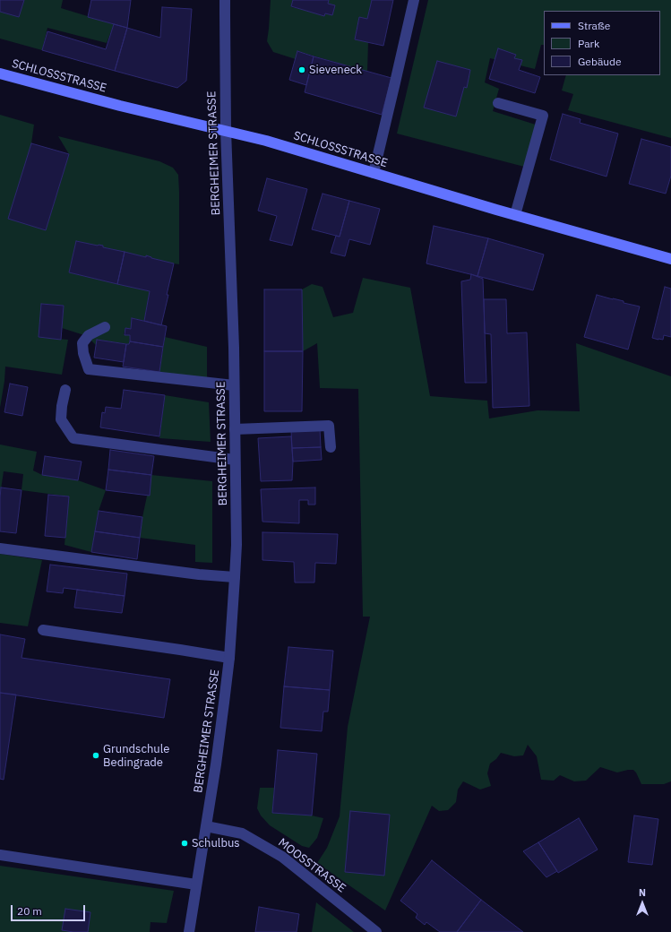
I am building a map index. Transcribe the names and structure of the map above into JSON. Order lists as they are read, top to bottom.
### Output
{
  "streets": {
    "street": ["SCHLOSSSTRASSE", "BERGHEIMER STRASSE", "MOOSSTRASSE"]
  },
  "crossings": [
    ["SCHLOSSSTRASSE", "BERGHEIMER STRASSE"],
    ["BERGHEIMER STRASSE", "MOOSSTRASSE"]
  ],
  "places": ["Sieveneck", "Grundschule Bedingrade", "Schulbus"],
  "legend": ["Straße", "Park", "Gebäude"],
  "scale_bar": "20 m",
  "north": "top"
}
